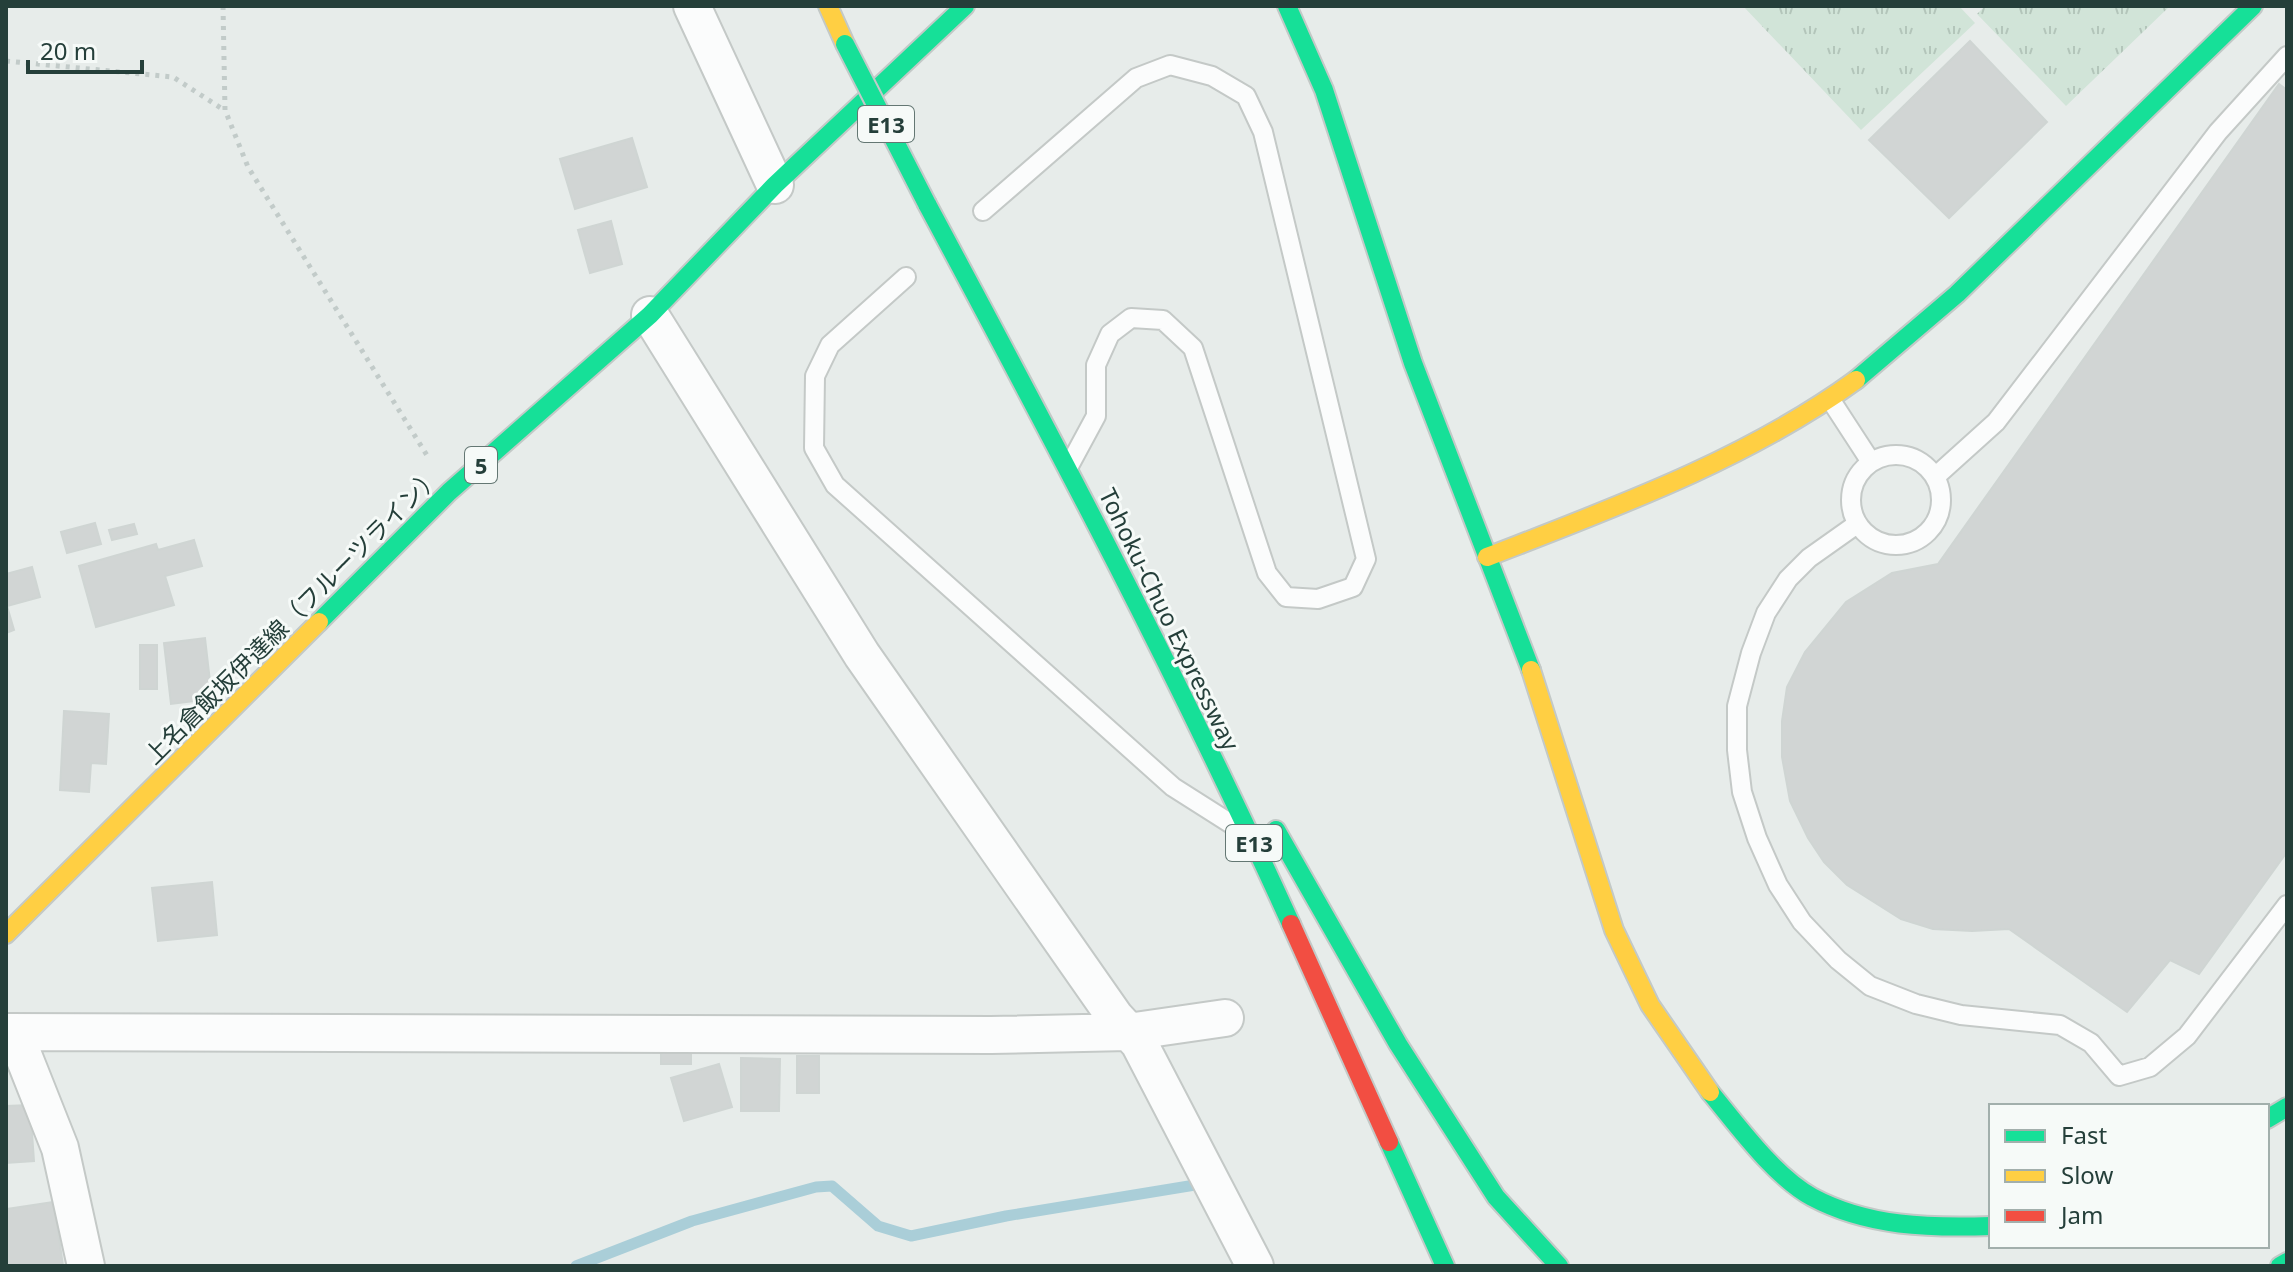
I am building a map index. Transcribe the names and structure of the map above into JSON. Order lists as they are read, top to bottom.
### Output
{
  "streets": {
    "main road": [
      "E13",
      "5",
      "上名倉飯坂伊達線（フルーツライン）",
      "Tohoku-Chuo Expressway"
    ]
  },
  "legend": ["Fast", "Slow", "Jam"],
  "scale_bar": "20 m"
}
